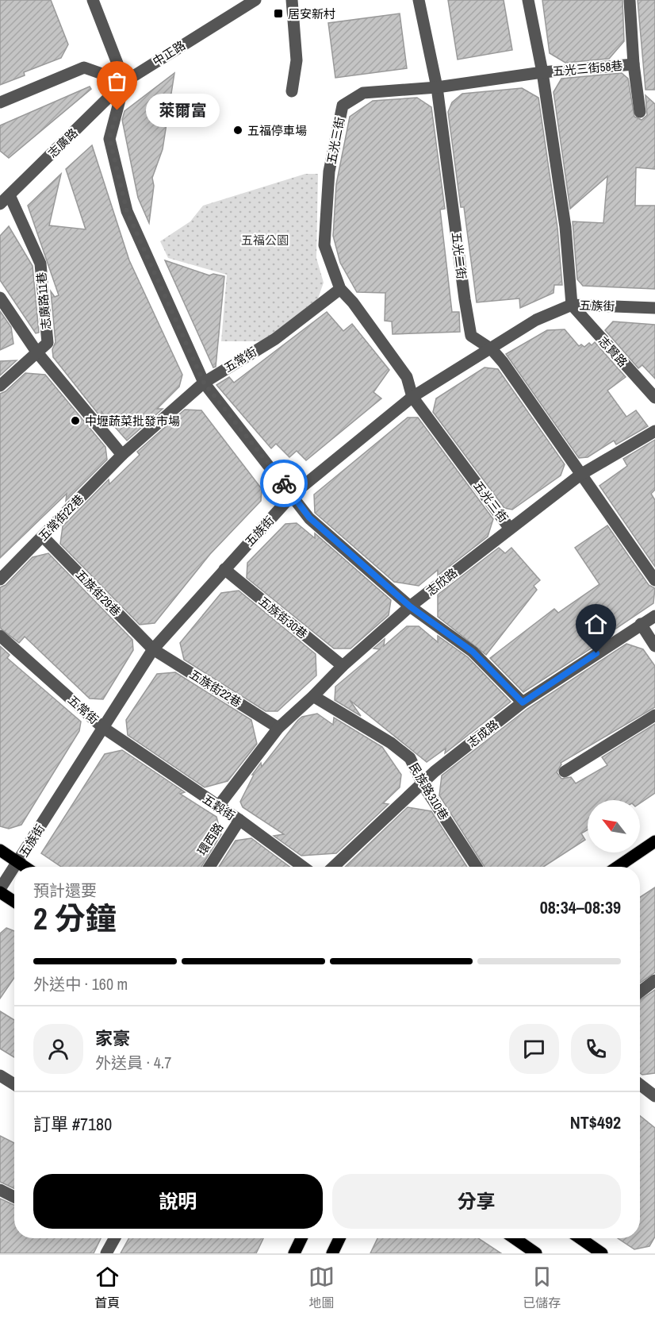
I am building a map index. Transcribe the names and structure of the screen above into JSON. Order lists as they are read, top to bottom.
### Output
{
  "streets": {
    "street": [
      "中正路",
      "五光三街58巷",
      "五光三街",
      "志廣路",
      "五光二街",
      "志廣路11巷",
      "五族街",
      "志賢路",
      "五常街",
      "五常街22巷",
      "志欣路",
      "五族街29巷",
      "五族街30巷",
      "五族街22巷",
      "志成路",
      "民族路310巷",
      "五穀街",
      "環西路"
    ]
  },
  "crossings": [
    ["中正路", "志廣路"],
    ["五光三街58巷", "五光三街"],
    ["五光三街", "五光二街"],
    ["五光三街", "五族街"],
    ["五光三街", "五常街"],
    ["五光三街", "志欣路"],
    ["志廣路", "志廣路11巷"],
    ["五光二街", "五族街"],
    ["五光二街", "志欣路"],
    ["五族街", "志賢路"],
    ["五族街", "五常街"],
    ["五族街", "五族街29巷"],
    ["五族街", "五族街30巷"],
    ["五族街", "五族街22巷"],
    ["五族街", "五穀街"],
    ["五常街", "五常街22巷"],
    ["五常街", "五穀街"],
    ["五常街22巷", "五族街29巷"],
    ["志欣路", "五族街30巷"],
    ["志欣路", "五族街22巷"],
    ["志欣路", "民族路310巷"],
    ["志欣路", "五穀街"],
    ["五族街29巷", "五族街22巷"],
    ["志成路", "民族路310巷"],
    ["五穀街", "環西路"]
  ],
  "parks": ["五福公園"],
  "places": {
    "transit": ["居安新村"],
    "other": ["萊爾富", "五福停車場", "中壢蔬菜批發市場"]
  },
  "north": "top left",
  "page": {
    "bubble": "萊爾富",
    "heading": ["2 分鐘", "預計還要", "08:34–08:39"],
    "panel": [
      "家豪",
      "外送員 · 4.7",
      "訂單 #7180",
      "NT$492"
    ],
    "bar": "外送中 · 160 m",
    "buttons": ["說明", "分享"],
    "tabs": ["首頁", "地圖", "已儲存"]
  }
}
